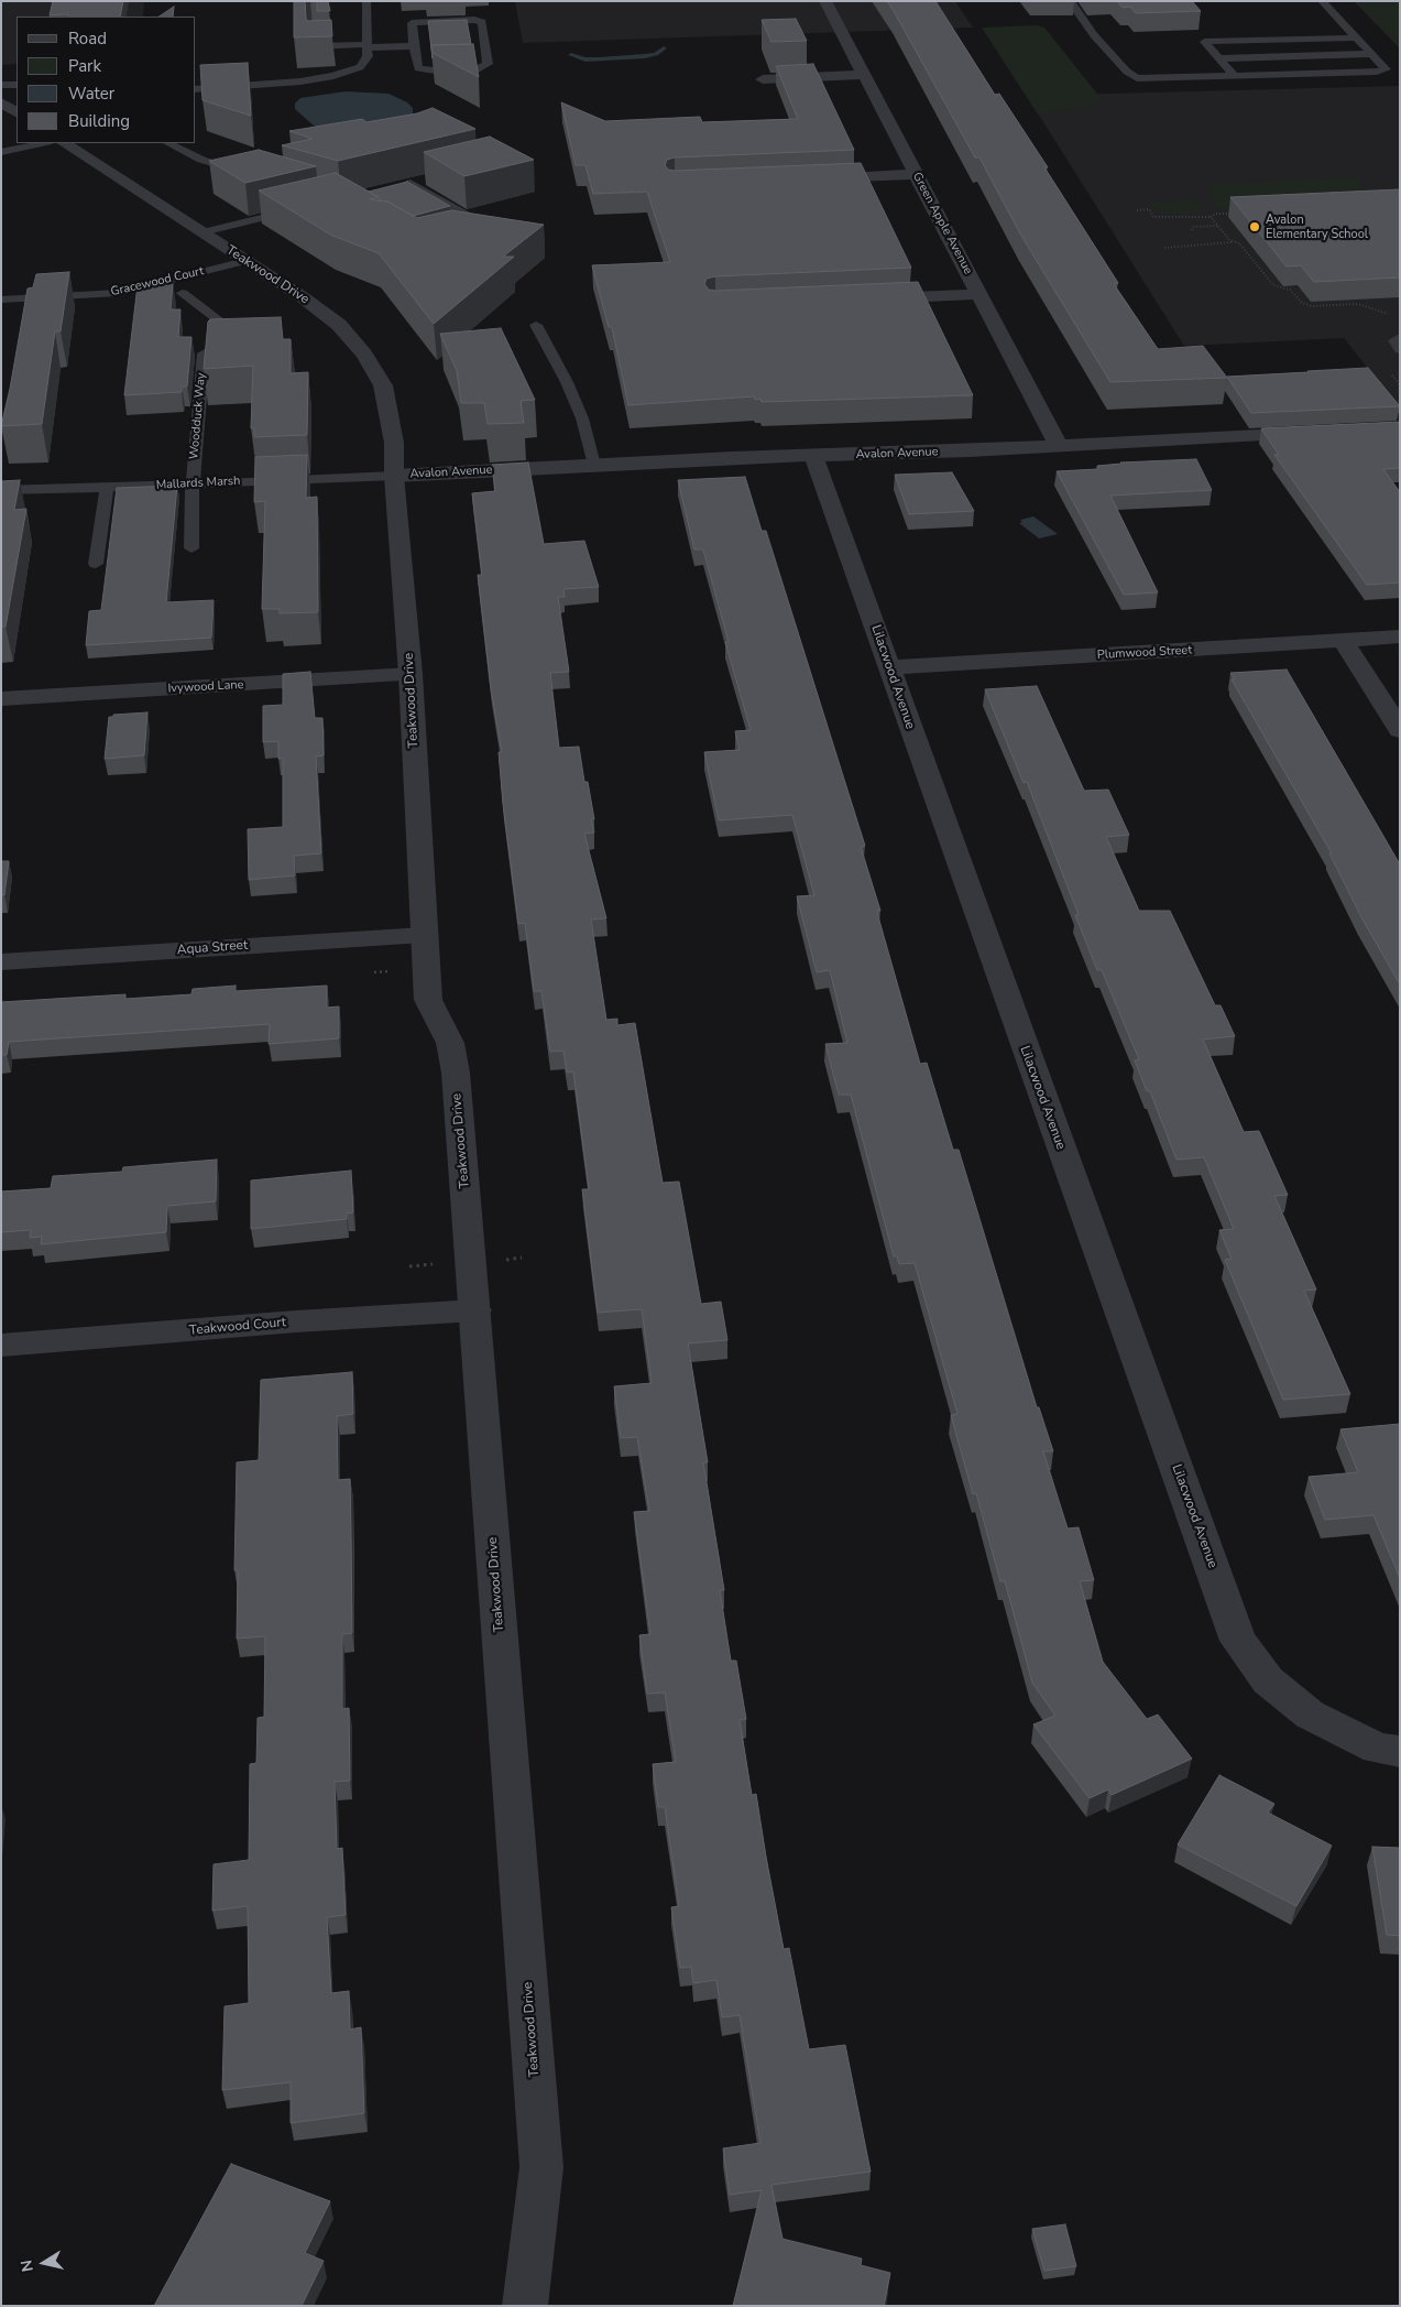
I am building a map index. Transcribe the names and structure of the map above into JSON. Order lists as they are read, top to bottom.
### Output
{
  "streets": {
    "street": [
      "Green Apple Avenue",
      "Teakwood Drive",
      "Avalon Avenue",
      "Plumwood Street",
      "Lilacwood Avenue",
      "Ivywood Lane",
      "Aqua Street",
      "Teakwood Court"
    ],
    "lane": ["Gracewood Court", "Woodduck Way", "Mallards Marsh"]
  },
  "crossings": [
    ["Green Apple Avenue", "Avalon Avenue"],
    ["Teakwood Drive", "Gracewood Court"],
    ["Teakwood Drive", "Avalon Avenue"],
    ["Teakwood Drive", "Mallards Marsh"],
    ["Teakwood Drive", "Ivywood Lane"],
    ["Teakwood Drive", "Aqua Street"],
    ["Teakwood Drive", "Teakwood Court"],
    ["Woodduck Way", "Mallards Marsh"],
    ["Avalon Avenue", "Mallards Marsh"],
    ["Avalon Avenue", "Lilacwood Avenue"],
    ["Plumwood Street", "Lilacwood Avenue"]
  ],
  "places": ["Avalon Elementary School"],
  "legend": [
    "Road",
    "Park",
    "Water",
    "Building"
  ],
  "north": "left"
}
